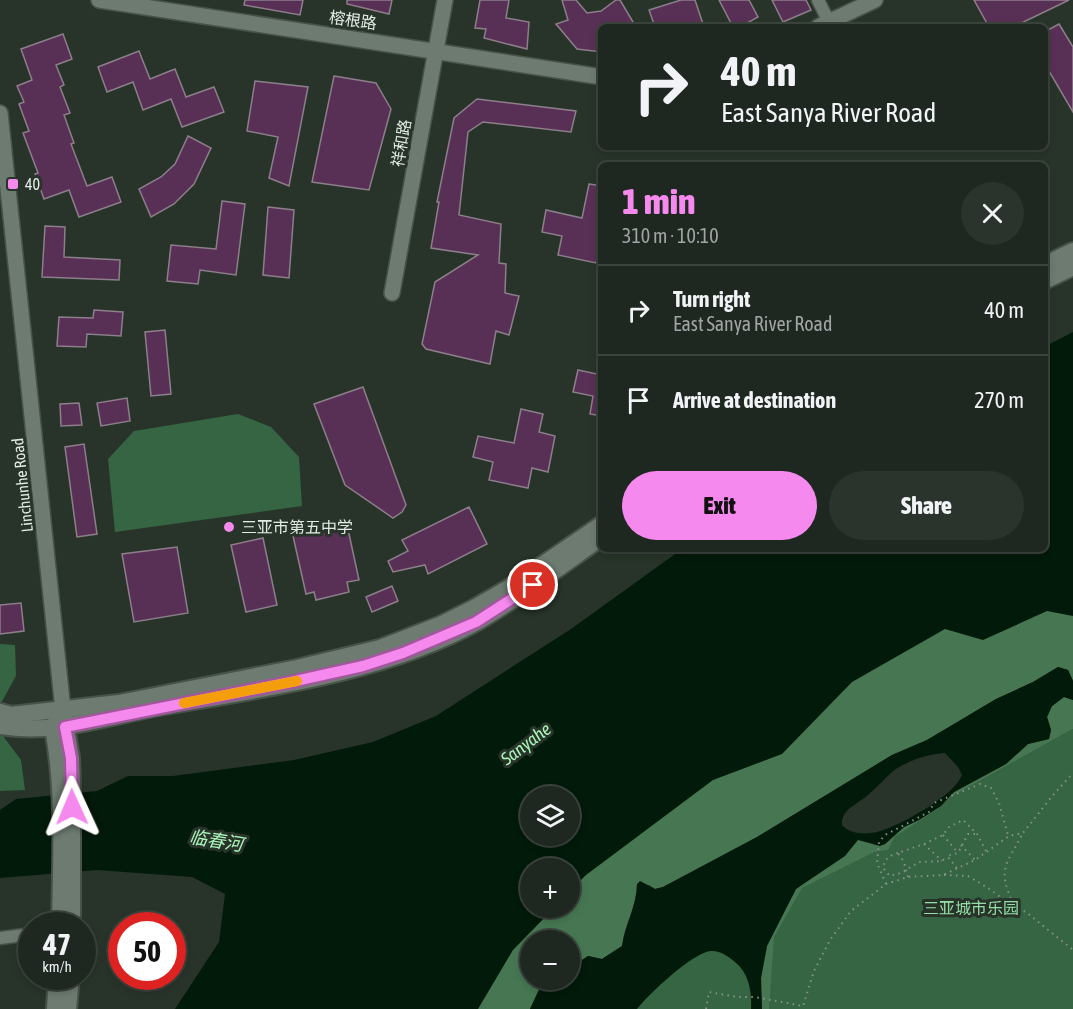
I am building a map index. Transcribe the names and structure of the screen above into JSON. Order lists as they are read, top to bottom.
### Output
{
  "streets": {
    "street": ["榕根路", "祥和路", "Linchunhe Road"]
  },
  "crossings": [
    ["榕根路", "祥和路"]
  ],
  "water": ["Sanyahe", "临春河"],
  "parks": ["三亚城市乐园"],
  "places": {
    "transit": ["40"],
    "other": ["三亚市第五中学"]
  },
  "page": {
    "turn": ["40 m", "East Sanya River Road"],
    "heading": ["1 min", "310 m · 10:10"],
    "list": [
      {
        "name": "Turn right",
        "note": "East Sanya River Road",
        "value": "40 m"
      },
      {
        "name": "Arrive at destination",
        "value": "270 m"
      }
    ],
    "buttons": ["Exit", "Share"],
    "map_buttons": ["+", "−"],
    "speed": "47 km/h",
    "limit": "50"
  }
}
